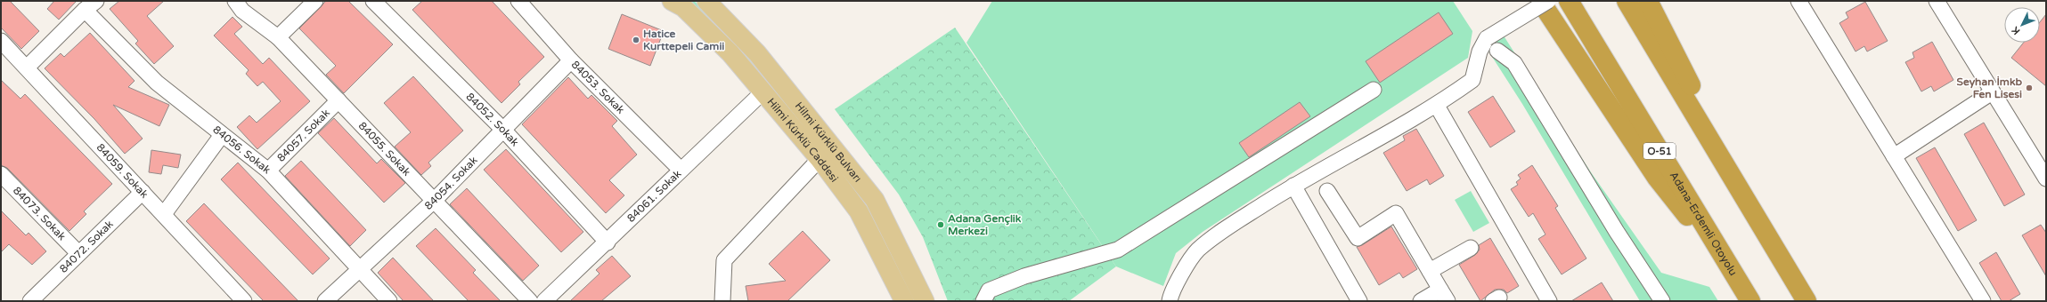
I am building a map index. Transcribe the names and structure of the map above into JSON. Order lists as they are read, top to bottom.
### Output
{
  "streets": {
    "highway": ["O-51", "Adana-Erdemli Otoyolu"],
    "main road": ["Hilmi Kürklü Caddesi", "Hilmi Kürklü Bulvarı"],
    "street": [
      "84053. Sokak",
      "84052. Sokak",
      "84057. Sokak",
      "84055. Sokak",
      "84056. Sokak",
      "84059. Sokak",
      "84054. Sokak",
      "84061. Sokak",
      "84073. Sokak",
      "84072. Sokak"
    ]
  },
  "crossings": [
    ["84053. Sokak", "84054. Sokak"],
    ["84053. Sokak", "84061. Sokak"],
    ["84052. Sokak", "84054. Sokak"],
    ["84052. Sokak", "84061. Sokak"],
    ["84057. Sokak", "84055. Sokak"],
    ["84057. Sokak", "84056. Sokak"],
    ["Hilmi Kürklü Caddesi", "84061. Sokak"],
    ["84055. Sokak", "84054. Sokak"],
    ["84056. Sokak", "84054. Sokak"],
    ["84059. Sokak", "84072. Sokak"],
    ["84073. Sokak", "84072. Sokak"]
  ],
  "places": ["Hatice Kurttepeli Camii", "Seyhan İmkb Fen Lisesi", "Adana Gençlik Merkezi"],
  "north": "bottom left"
}
